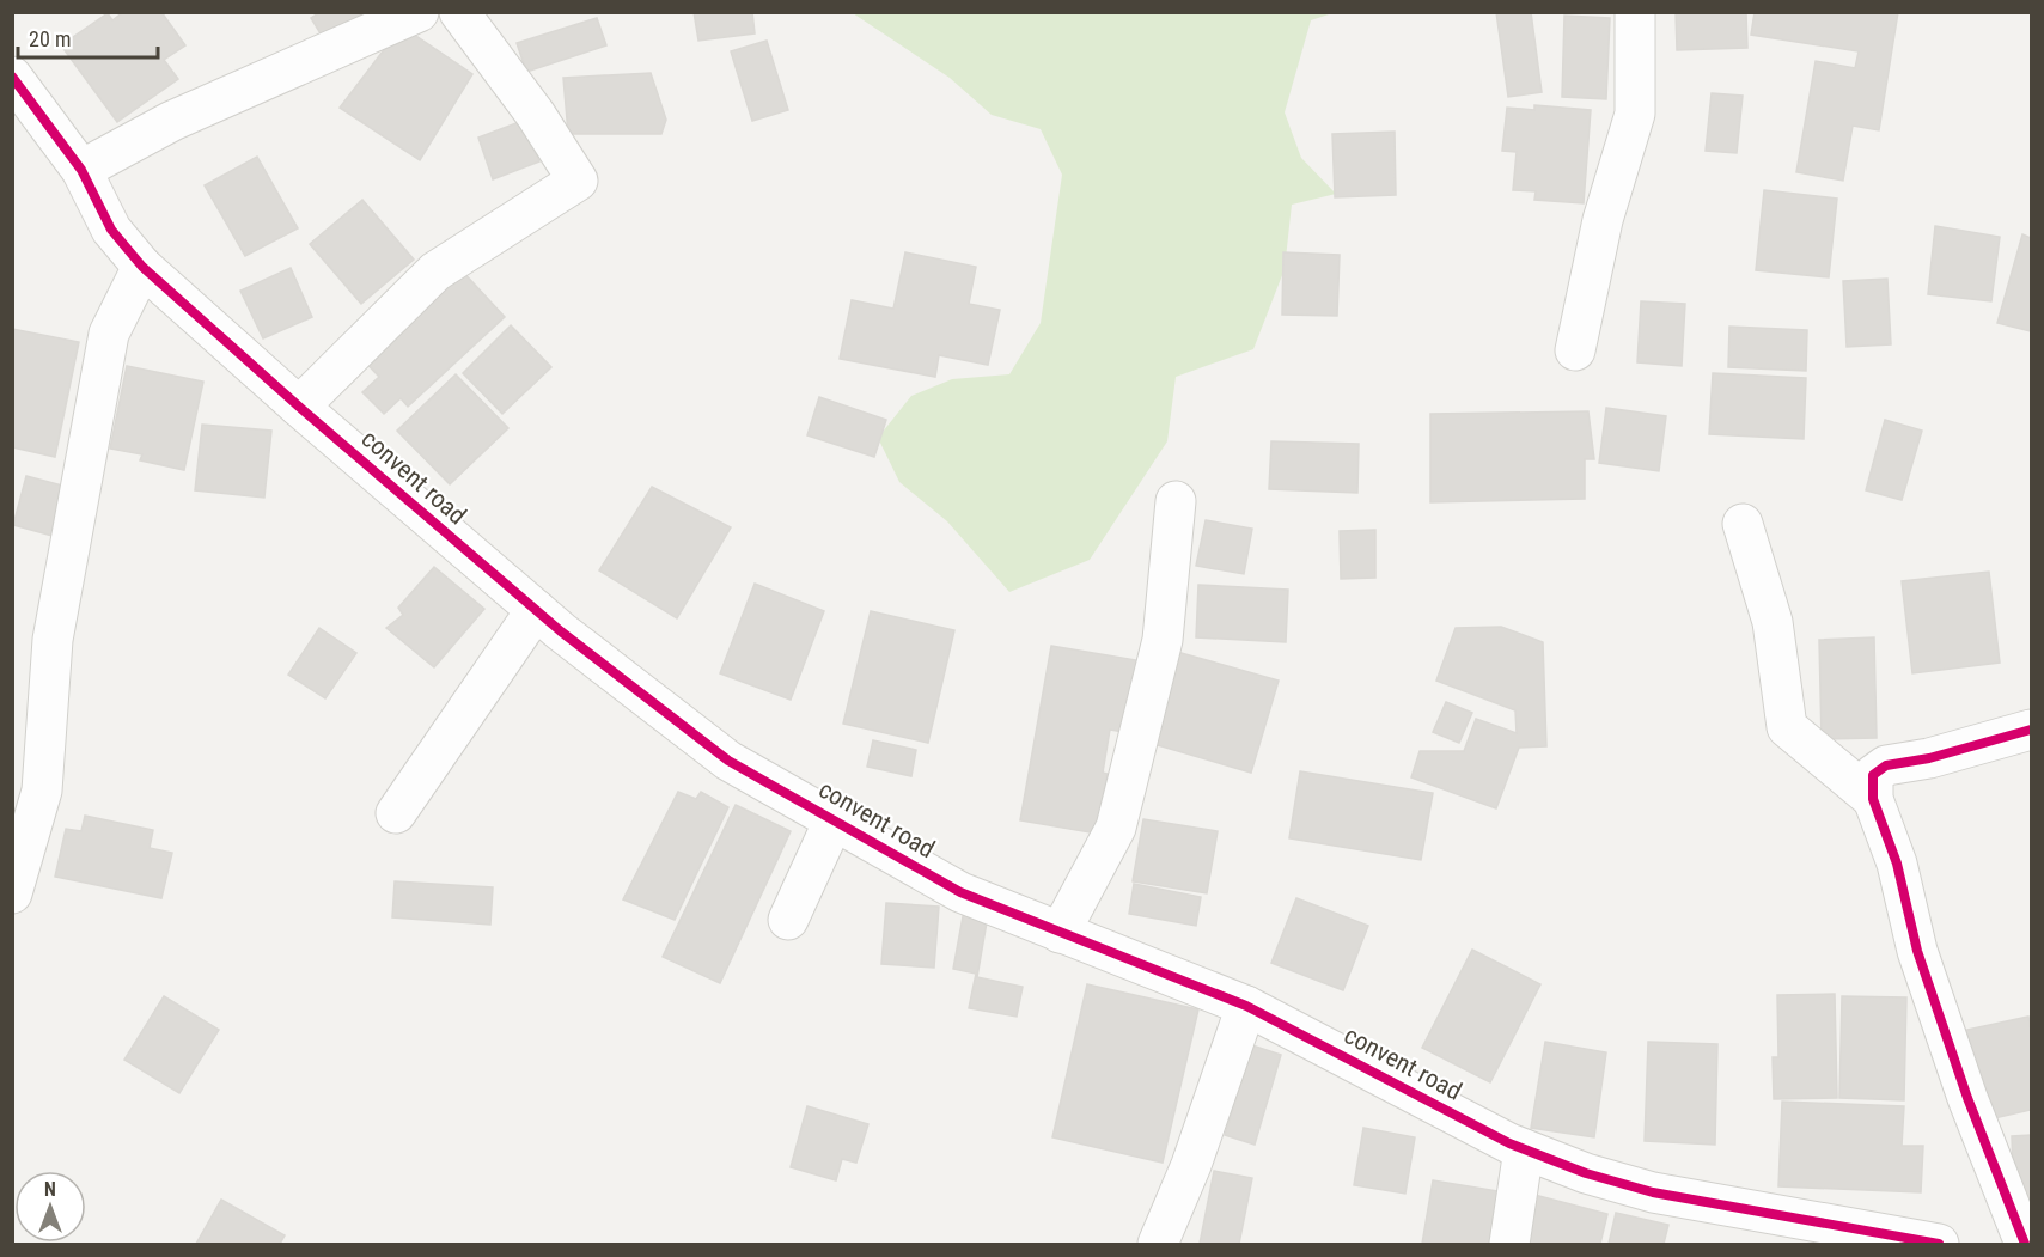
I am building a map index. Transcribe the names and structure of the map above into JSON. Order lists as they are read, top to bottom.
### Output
{
  "streets": {
    "street": ["convent road"]
  },
  "scale_bar": "20 m",
  "north": "top"
}
